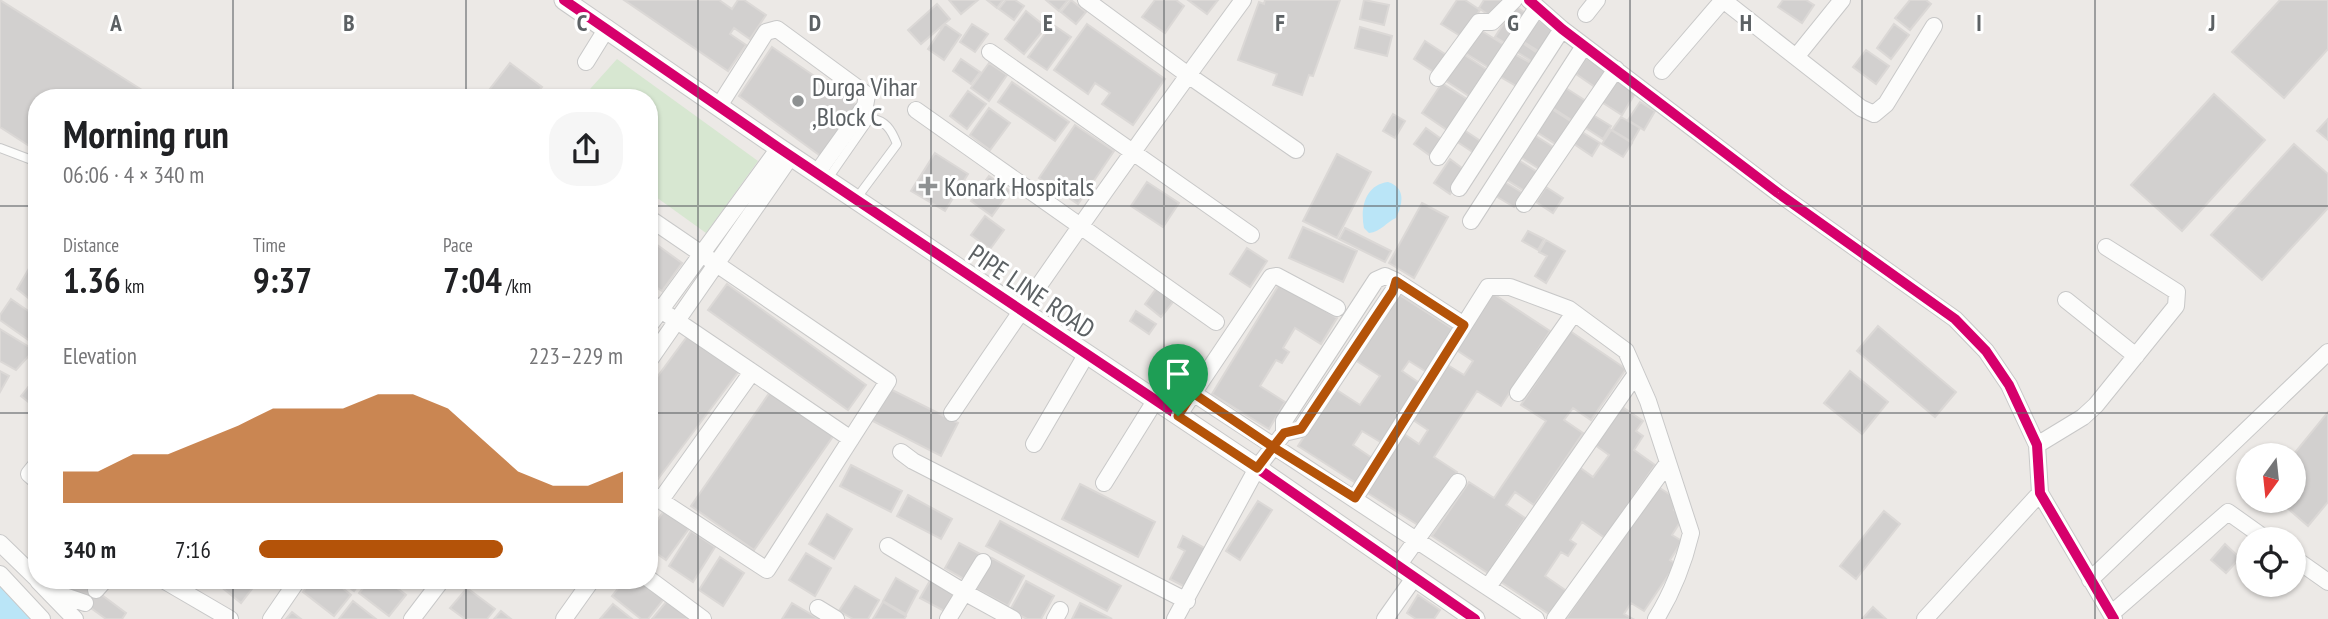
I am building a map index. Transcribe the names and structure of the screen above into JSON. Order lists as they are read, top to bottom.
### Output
{
  "streets": {
    "street": ["PIPE LINE ROAD"]
  },
  "places": {
    "other": ["Durga Vihar ,Block C"],
    "health": ["Konark Hospitals"]
  },
  "north": "bottom",
  "page": {
    "heading": ["Morning run", "06:06 · 4 × 340 m"],
    "stats": [
      ["Distance", "1.36 km"],
      ["Time", "9:37"],
      ["Pace", "7:04 /km"]
    ],
    "chart": ["Elevation", "223–229 m"],
    "list": [
      {
        "name": "340 m",
        "note": "7:16"
      }
    ]
  },
  "grid": {
    "columns": [
      "A",
      "B",
      "C",
      "D",
      "E",
      "F",
      "G",
      "H",
      "I",
      "J"
    ]
  }
}
